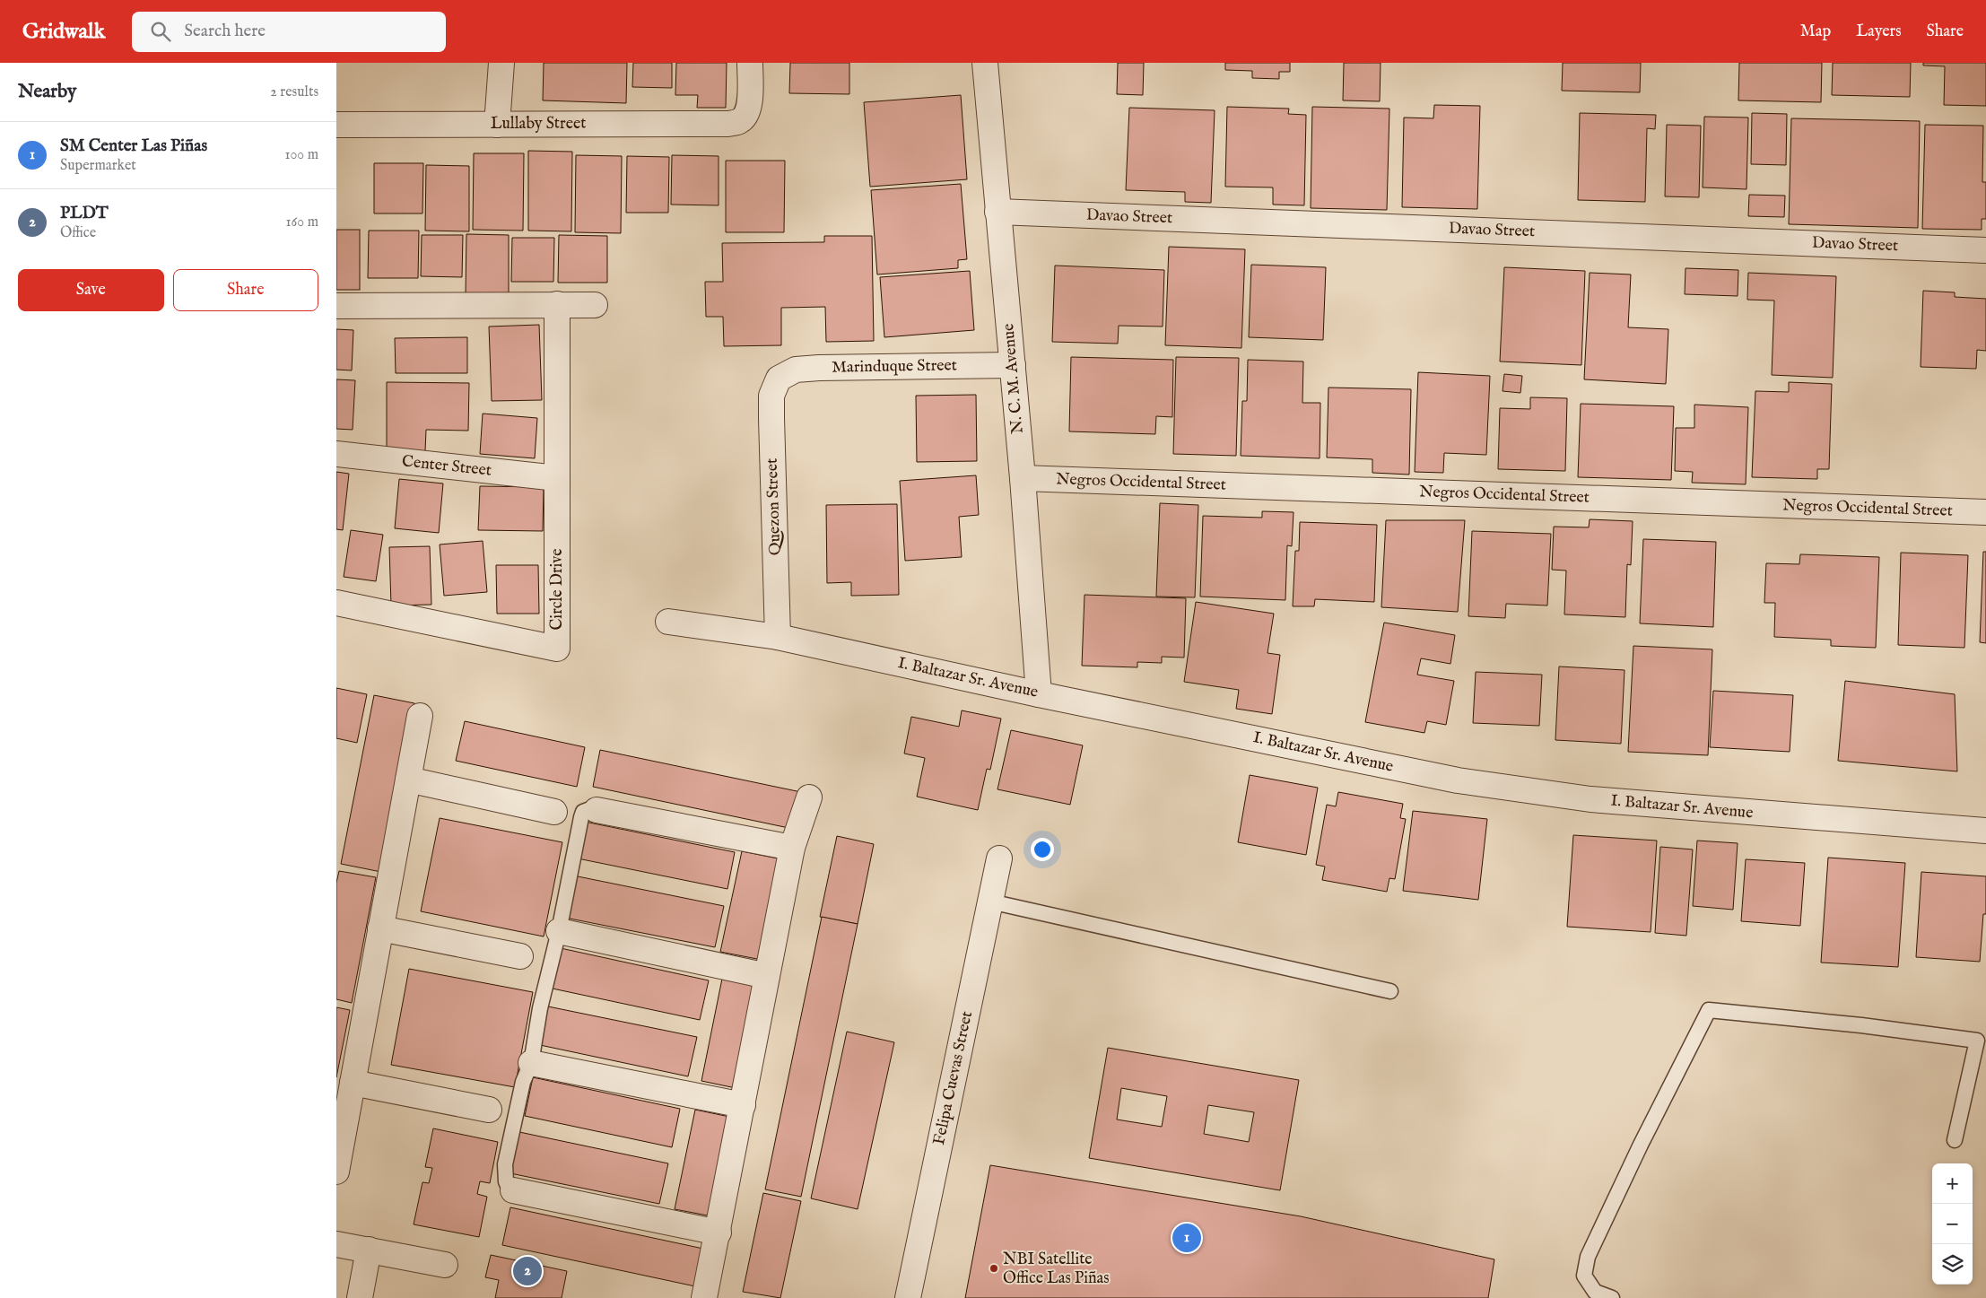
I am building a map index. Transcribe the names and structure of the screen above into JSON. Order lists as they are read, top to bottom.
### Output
{
  "streets": {
    "street": [
      "Lullaby Street",
      "Davao Street",
      "Marinduque Street",
      "N. C. M. Avenue",
      "Center Street",
      "Negros Occidental Street",
      "Quezon Street",
      "Circle Drive",
      "I. Baltazar Sr. Avenue",
      "Felipa Cuevas Street"
    ]
  },
  "crossings": [
    ["Davao Street", "N. C. M. Avenue"],
    ["Marinduque Street", "N. C. M. Avenue"],
    ["Marinduque Street", "Quezon Street"],
    ["N. C. M. Avenue", "Negros Occidental Street"],
    ["N. C. M. Avenue", "I. Baltazar Sr. Avenue"],
    ["Center Street", "Circle Drive"],
    ["Quezon Street", "I. Baltazar Sr. Avenue"]
  ],
  "places": ["NBI Satellite Office Las Piñas"],
  "page": {
    "header": "Gridwalk",
    "search": "Search here",
    "nav": ["Map", "Layers", "Share"],
    "heading": ["Nearby", "2 results"],
    "list": [
      {
        "mark": "1",
        "name": "SM Center Las Piñas",
        "note": "Supermarket",
        "value": "100 m"
      },
      {
        "mark": "2",
        "name": "PLDT",
        "note": "Office",
        "value": "160 m"
      }
    ],
    "buttons": ["Save", "Share"],
    "map_buttons": ["+", "−"],
    "pins": ["1", "2"]
  }
}
